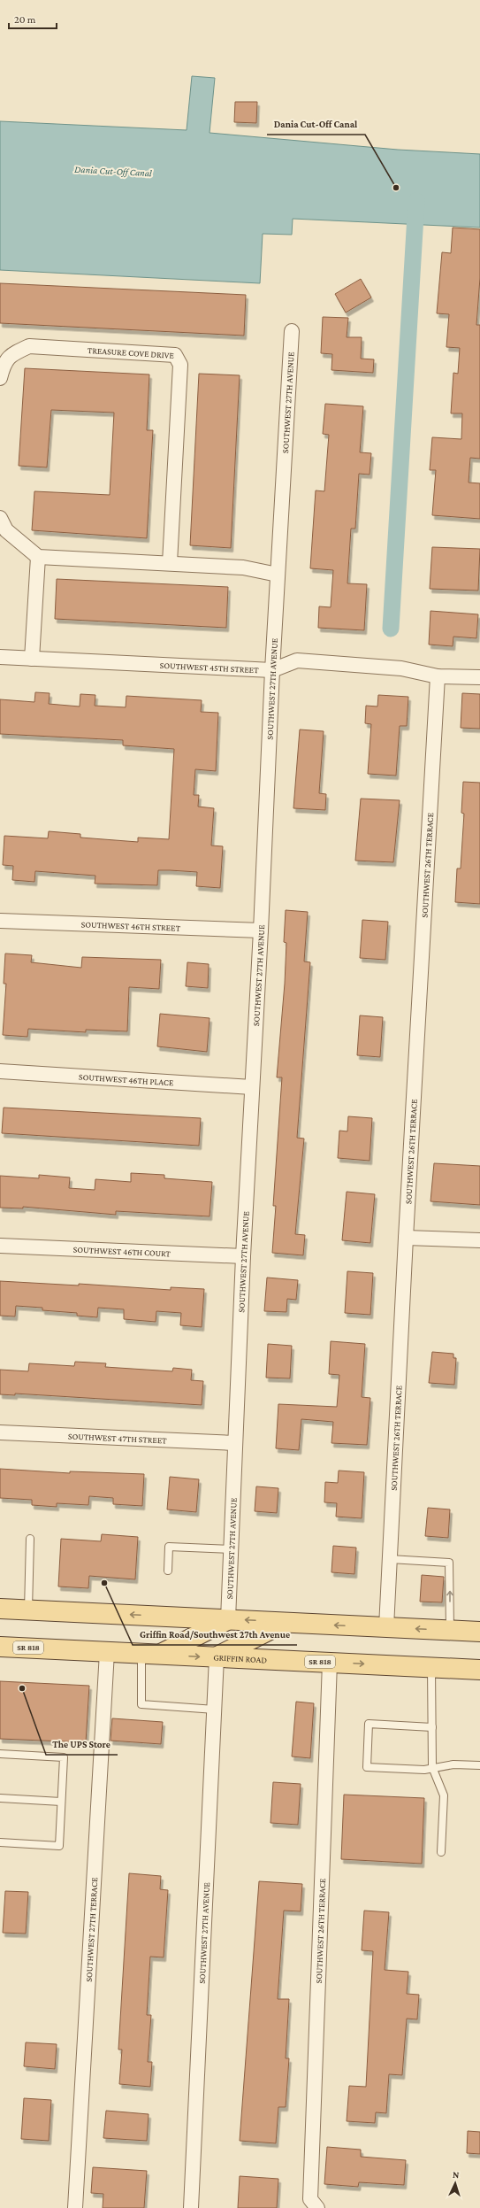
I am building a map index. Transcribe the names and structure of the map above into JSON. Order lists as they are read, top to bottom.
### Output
{
  "streets": {
    "main road": ["SR 818", "GRIFFIN ROAD"],
    "street": [
      "TREASURE COVE DRIVE",
      "SOUTHWEST 27TH AVENUE",
      "SOUTHWEST 45TH STREET",
      "SOUTHWEST 26TH TERRACE",
      "SOUTHWEST 46TH STREET",
      "SOUTHWEST 46TH PLACE",
      "SOUTHWEST 46TH COURT",
      "SOUTHWEST 47TH STREET",
      "SOUTHWEST 27TH TERRACE"
    ]
  },
  "crossings": [
    ["SOUTHWEST 27TH AVENUE", "SOUTHWEST 45TH STREET"],
    ["SOUTHWEST 27TH AVENUE", "SOUTHWEST 46TH STREET"],
    ["SOUTHWEST 27TH AVENUE", "SOUTHWEST 46TH PLACE"],
    ["SOUTHWEST 27TH AVENUE", "SOUTHWEST 46TH COURT"],
    ["SOUTHWEST 27TH AVENUE", "SOUTHWEST 47TH STREET"],
    ["SOUTHWEST 27TH AVENUE", "GRIFFIN ROAD"],
    ["SOUTHWEST 45TH STREET", "SOUTHWEST 26TH TERRACE"],
    ["SOUTHWEST 26TH TERRACE", "GRIFFIN ROAD"],
    ["GRIFFIN ROAD", "SOUTHWEST 27TH TERRACE"]
  ],
  "water": ["Dania Cut-Off Canal"],
  "places": ["Dania Cut-Off Canal", "Griffin Road/Southwest 27th Avenue", "The UPS Store"],
  "scale_bar": "20 m",
  "north": "top"
}
